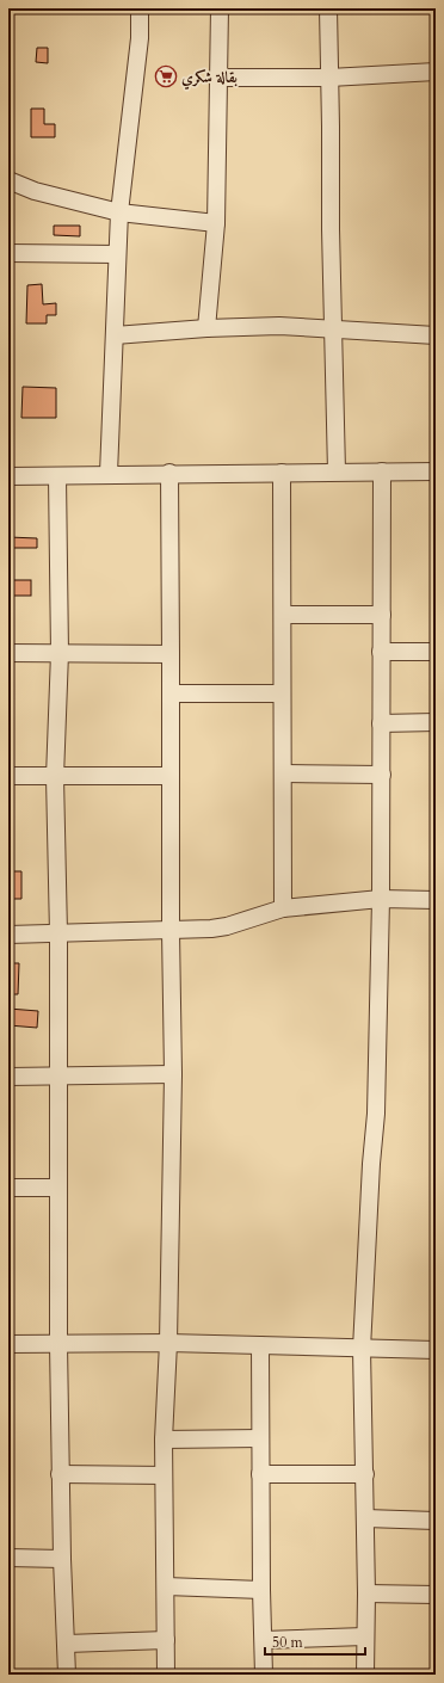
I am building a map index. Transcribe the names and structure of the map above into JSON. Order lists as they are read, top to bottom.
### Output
{
  "places": {
    "supermarket": ["بقالة شكري"]
  },
  "scale_bar": "50 m"
}
